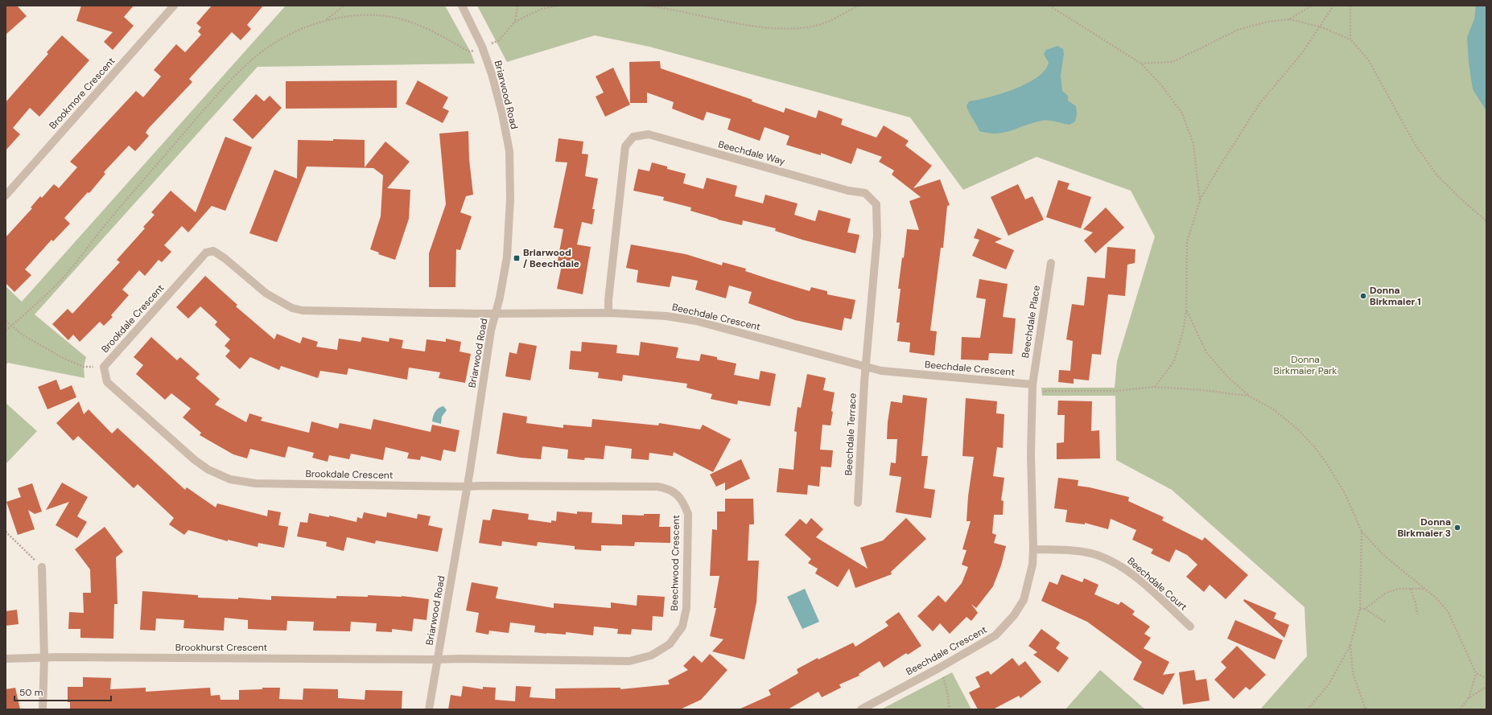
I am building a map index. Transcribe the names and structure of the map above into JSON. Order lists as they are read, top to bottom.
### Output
{
  "streets": {
    "street": [
      "Brookmore Crescent",
      "Briarwood Road",
      "Beechdale Way",
      "Beechdale Crescent",
      "Brookdale Crescent",
      "Beechdale Place",
      "Beechdale Terrace",
      "Beechwood Crescent",
      "Beechdale Court",
      "Brookhurst Crescent"
    ]
  },
  "crossings": [
    ["Briarwood Road", "Beechdale Crescent"],
    ["Briarwood Road", "Brookdale Crescent"],
    ["Briarwood Road", "Beechwood Crescent"],
    ["Briarwood Road", "Brookhurst Crescent"],
    ["Beechdale Way", "Beechdale Crescent"],
    ["Beechdale Way", "Beechdale Terrace"],
    ["Beechdale Crescent", "Brookdale Crescent"],
    ["Beechdale Crescent", "Beechdale Place"],
    ["Beechdale Crescent", "Beechdale Terrace"],
    ["Beechdale Crescent", "Beechdale Court"],
    ["Brookdale Crescent", "Beechwood Crescent"],
    ["Beechwood Crescent", "Brookhurst Crescent"]
  ],
  "parks": ["Donna Birkmaier Park"],
  "places": {
    "transit": ["Briarwood / Beechdale"],
    "other": ["Donna Birkmaier 1", "Donna Birkmaier 3"]
  },
  "scale_bar": "50 m"
}
